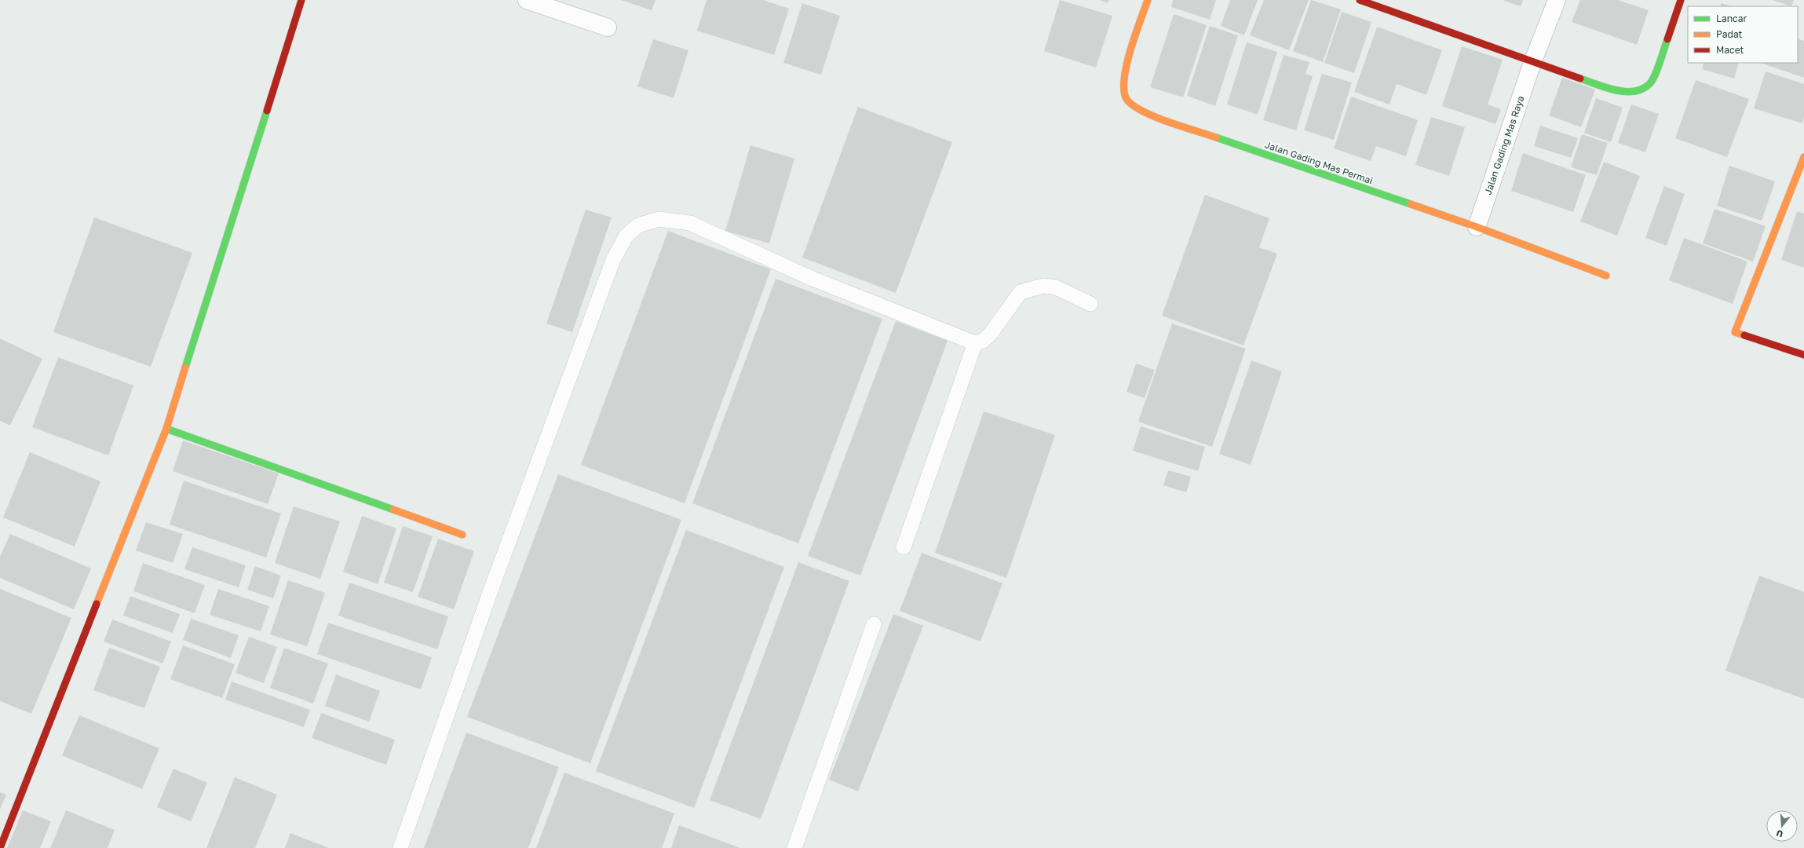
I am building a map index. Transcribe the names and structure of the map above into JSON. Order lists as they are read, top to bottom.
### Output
{
  "streets": {
    "street": ["Jalan Gading Mas Raya", "Jalan Gading Mas Permai"]
  },
  "crossings": [
    ["Jalan Gading Mas Raya", "Jalan Gading Mas Permai"]
  ],
  "legend": ["Lancar", "Padat", "Macet"],
  "north": "bottom"
}
